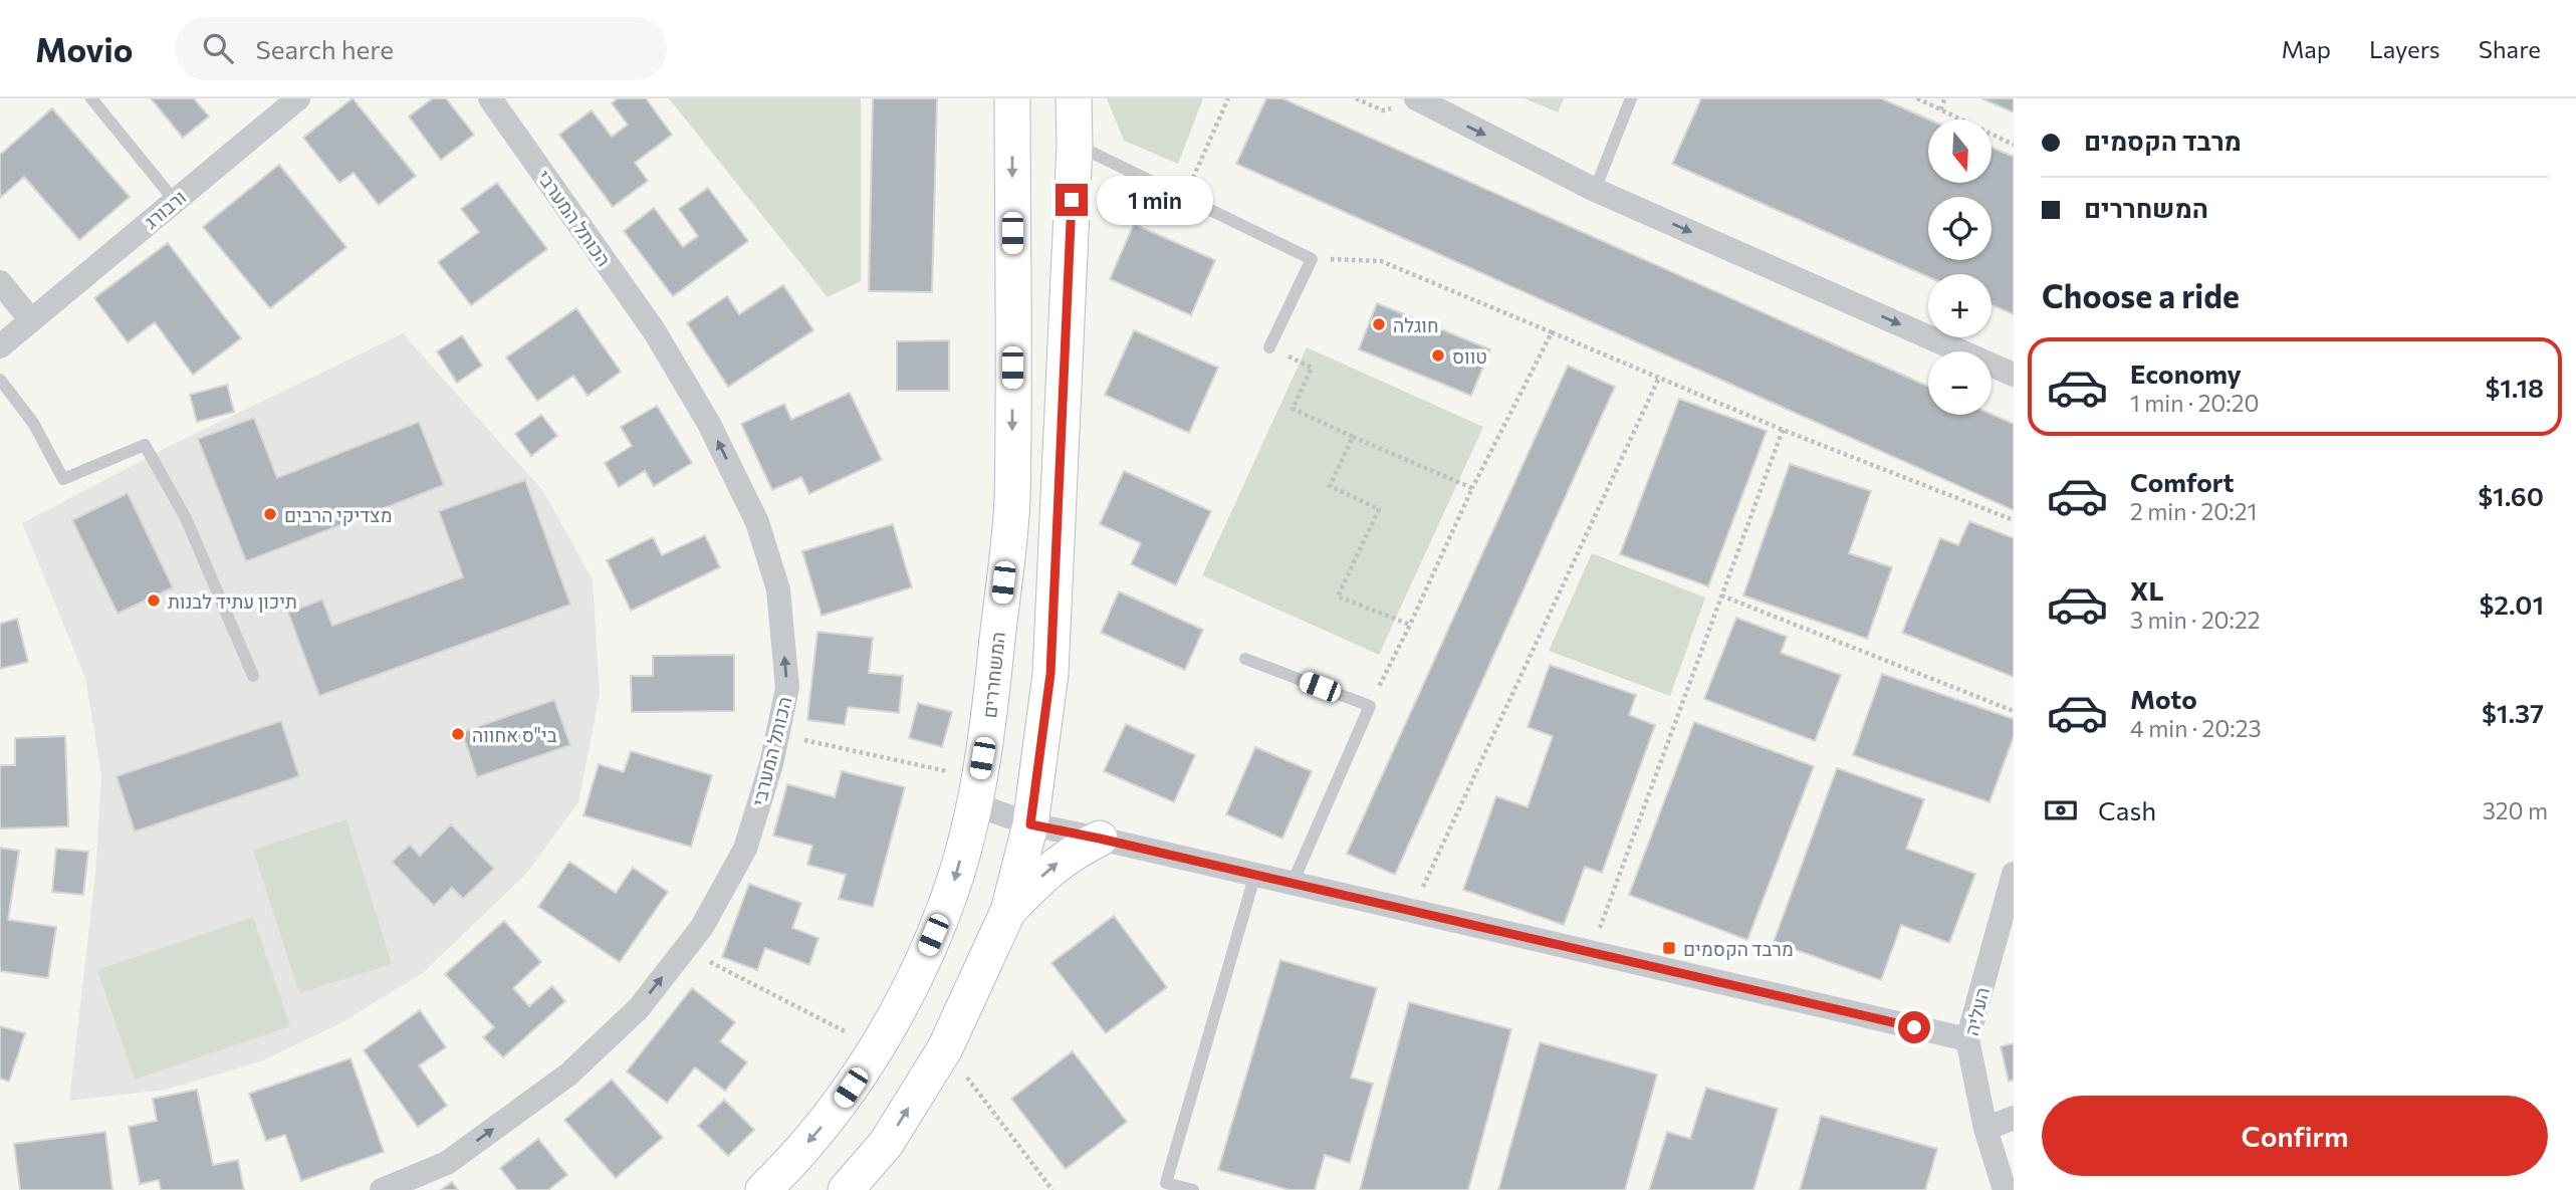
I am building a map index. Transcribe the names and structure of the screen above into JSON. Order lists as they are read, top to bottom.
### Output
{
  "streets": {
    "main road": ["המשחררים"],
    "street": ["ורבורג", "הכותל המערבי", "העליה"]
  },
  "one_way": ["הכותל המערבי"],
  "places": {
    "other": [
      "חוגלה",
      "טווס",
      "מצדיקי הרבים",
      "תיכון עתיד לבנות",
      "בי\"ס אחווה"
    ],
    "transit": ["מרבד הקסמים"]
  },
  "north": "bottom",
  "page": {
    "header": "Movio",
    "search": "Search here",
    "nav": ["Map", "Layers", "Share"],
    "banner": ["מרבד הקסמים", "המשחררים"],
    "map_buttons": ["+", "−"],
    "bubble": "1 min",
    "heading": "Choose a ride",
    "list": [
      {
        "name": "Economy",
        "note": "1 min · 20:20",
        "value": "$1.18"
      },
      {
        "name": "Comfort",
        "note": "2 min · 20:21",
        "value": "$1.60"
      },
      {
        "name": "XL",
        "note": "3 min · 20:22",
        "value": "$2.01"
      },
      {
        "name": "Moto",
        "note": "4 min · 20:23",
        "value": "$1.37"
      }
    ],
    "pay": ["Cash", "320 m"],
    "buttons": "Confirm"
  }
}
